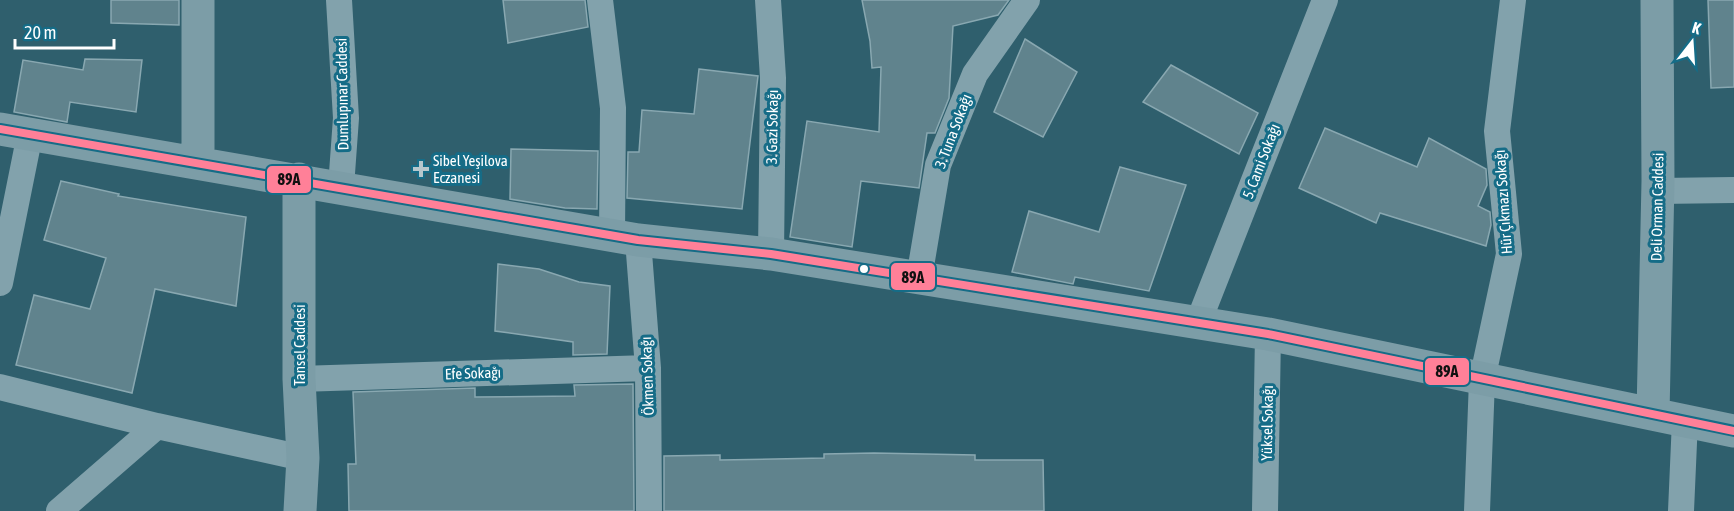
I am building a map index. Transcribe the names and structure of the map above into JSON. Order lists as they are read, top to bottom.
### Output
{
  "streets": {
    "street": [
      "Dumlupınar Caddesi",
      "3. Gazi Sokağı",
      "3. Tuna Sokağı",
      "5. Cami Sokağı",
      "Hür Çıkmazı Sokağı",
      "Deli Orman Caddesi",
      "Tansel Caddesi",
      "Efe Sokağı",
      "Ökmen Sokağı",
      "Yüksel Sokağı"
    ]
  },
  "crossings": [
    ["Tansel Caddesi", "Efe Sokağı"],
    ["Efe Sokağı", "Ökmen Sokağı"]
  ],
  "places": {
    "health": ["Sibel Yeşilova Eczanesi"]
  },
  "lines": ["transit line 89A"],
  "scale_bar": "20 m",
  "north": "top"
}
